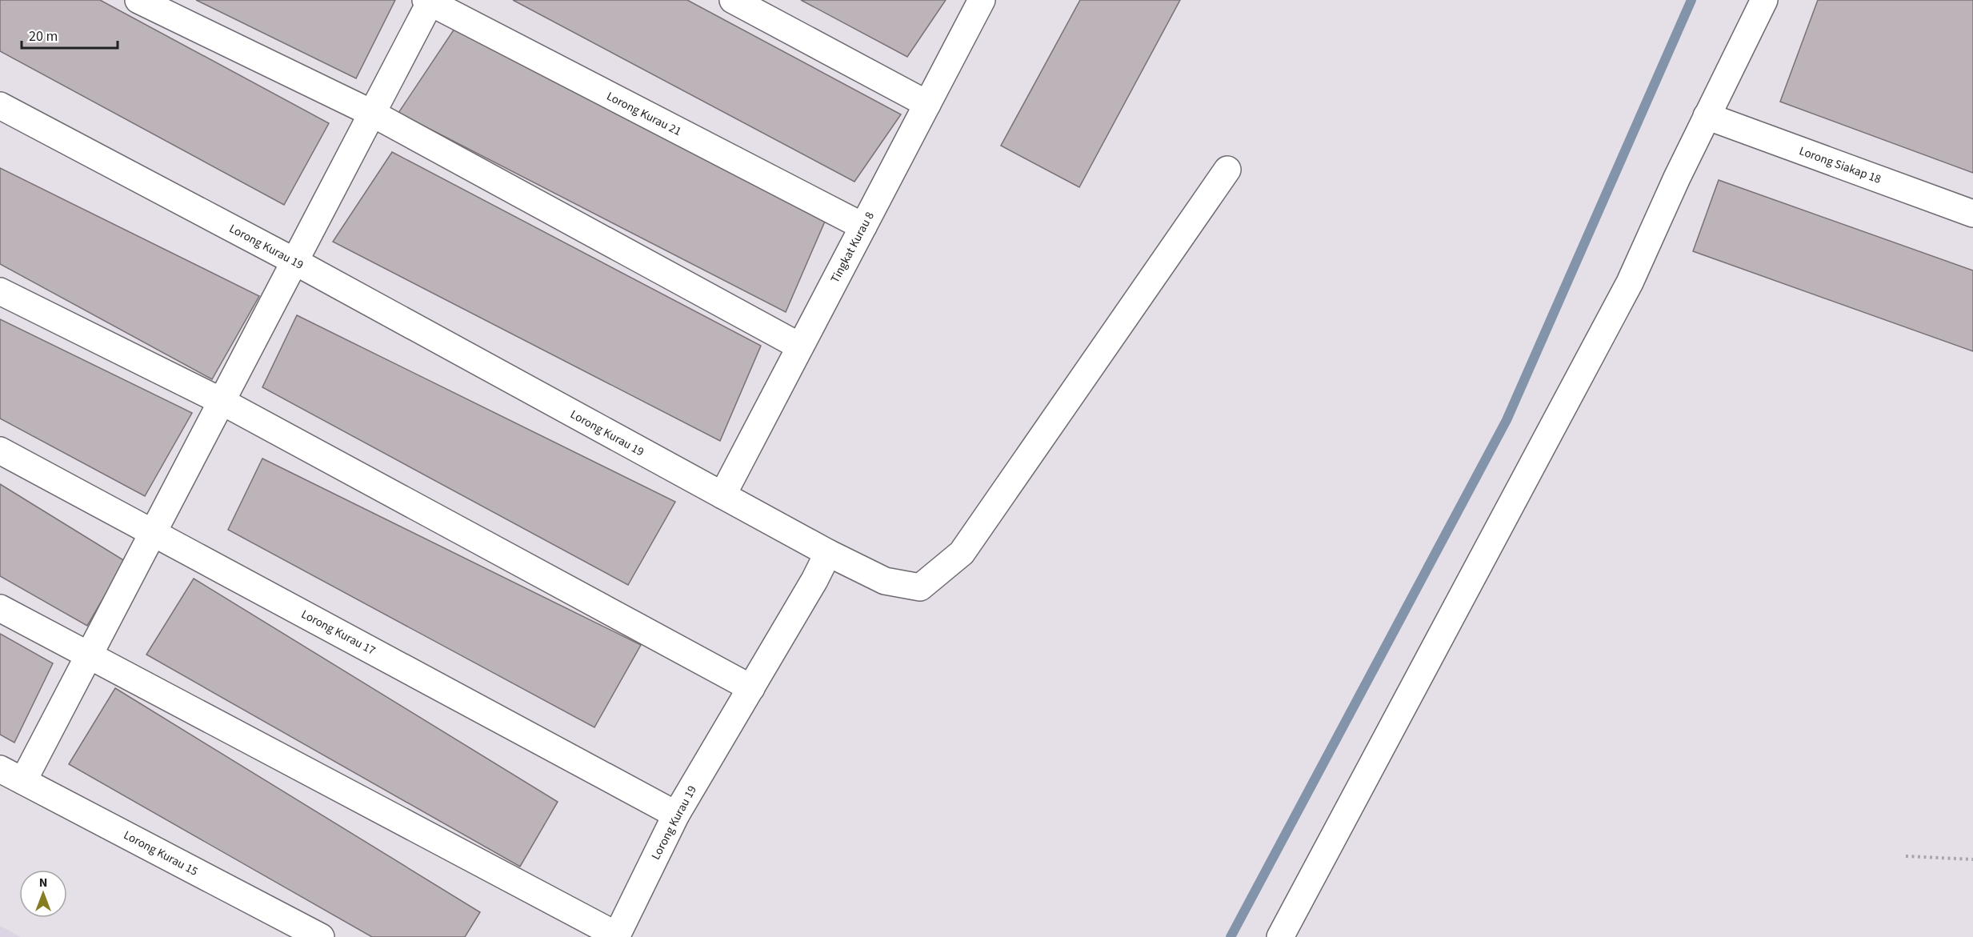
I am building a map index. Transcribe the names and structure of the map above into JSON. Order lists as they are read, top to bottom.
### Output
{
  "streets": {
    "street": [
      "Lorong Kurau 21",
      "Lorong Siakap 18",
      "Lorong Kurau 19",
      "Tingkat Kurau 8",
      "Lorong Kurau 17",
      "Lorong Kurau 15"
    ]
  },
  "crossings": [
    ["Lorong Kurau 21", "Tingkat Kurau 8"],
    ["Lorong Kurau 19", "Tingkat Kurau 8"],
    ["Lorong Kurau 19", "Lorong Kurau 17"]
  ],
  "scale_bar": "20 m",
  "north": "top"
}
